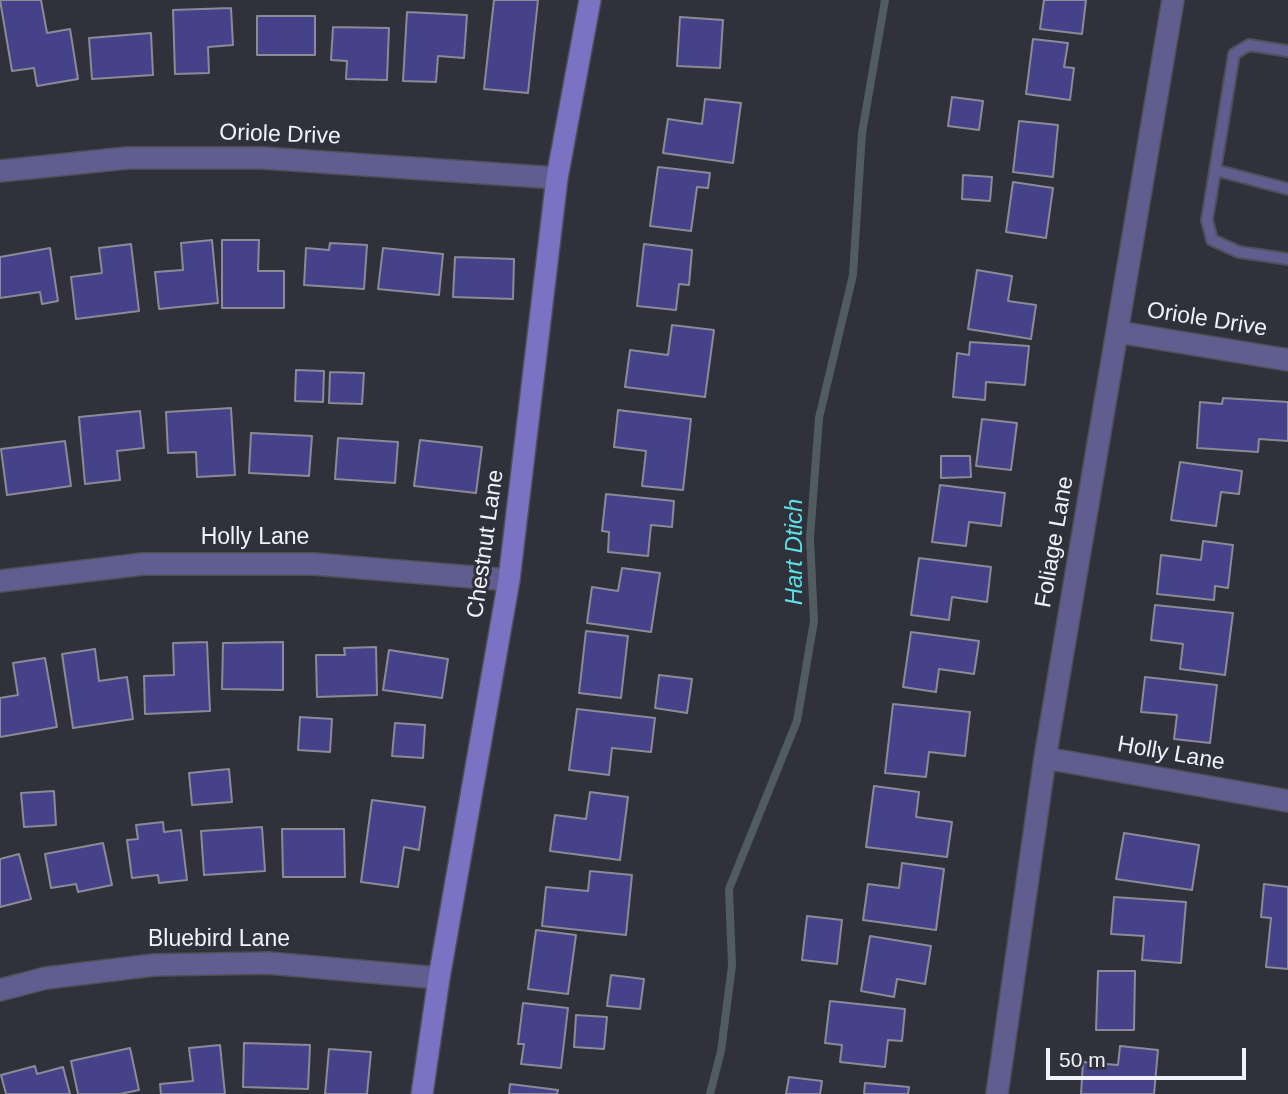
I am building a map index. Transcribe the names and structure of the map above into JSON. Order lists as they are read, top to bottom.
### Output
{
  "streets": {
    "street": [
      "Oriole Drive",
      "Holly Lane",
      "Foliage Lane",
      "Chestnut Lane",
      "Bluebird Lane"
    ]
  },
  "crossings": [
    ["Oriole Drive", "Foliage Lane"],
    ["Oriole Drive", "Chestnut Lane"],
    ["Holly Lane", "Foliage Lane"],
    ["Holly Lane", "Chestnut Lane"],
    ["Chestnut Lane", "Bluebird Lane"]
  ],
  "water": ["Hart Dtich"],
  "scale_bar": "50 m"
}
